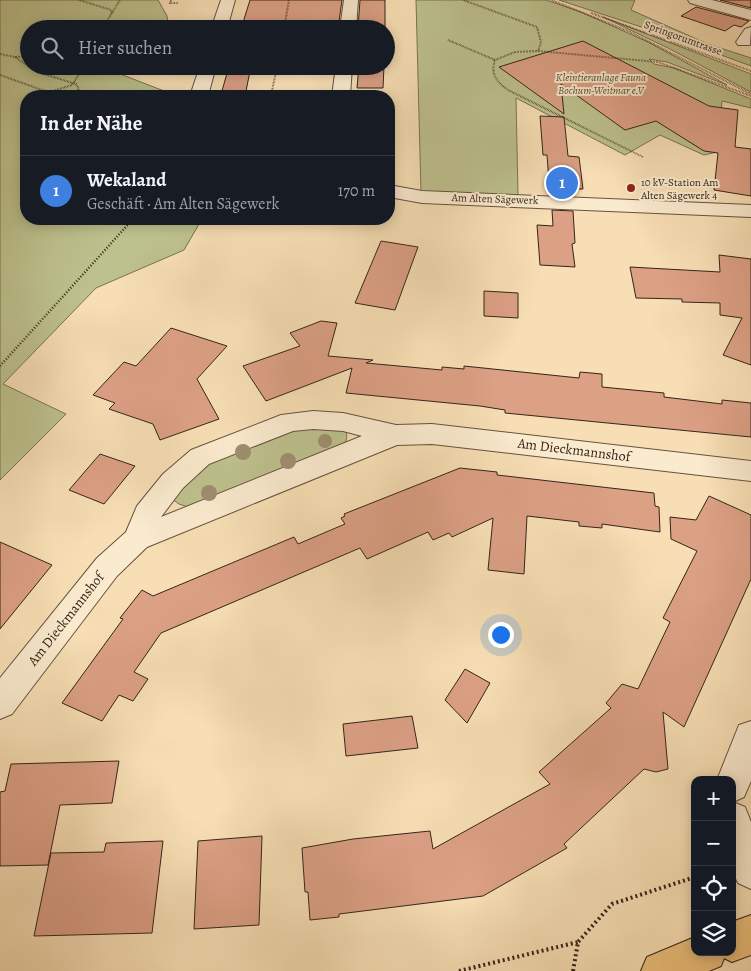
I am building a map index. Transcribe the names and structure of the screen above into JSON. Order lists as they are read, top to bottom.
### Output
{
  "streets": {
    "street": ["Am Alten Sägewerk", "Am Dieckmannshof"],
    "path": ["Springorumtrasse"]
  },
  "parks": ["Kleintieranlage Fauna Bochum-Weitmar e.V"],
  "places": ["10 kV-Station Am Alten Sägewerk 4"],
  "page": {
    "search": "Hier suchen",
    "heading": "In der Nähe",
    "list": [
      {
        "mark": "1",
        "name": "Wekaland",
        "note": "Geschäft · Am Alten Sägewerk",
        "value": "170 m"
      }
    ],
    "pins": "1",
    "map_buttons": ["+", "−"]
  }
}
